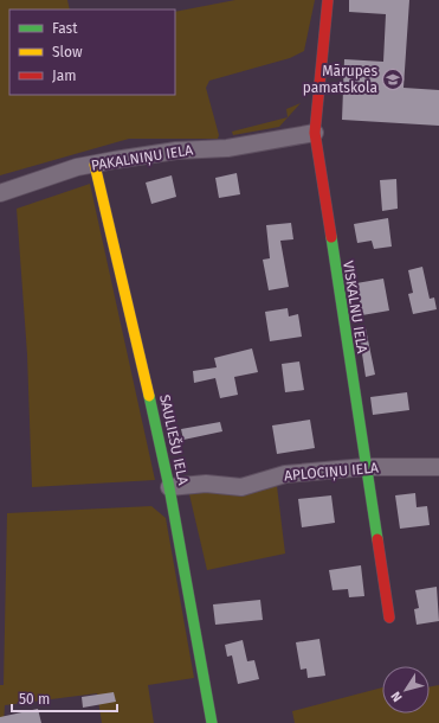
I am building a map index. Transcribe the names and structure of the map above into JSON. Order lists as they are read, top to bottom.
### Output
{
  "streets": {
    "street": [
      "PAKALNIŅU IELA",
      "VISKALNU IELA",
      "SAULIEŠU IELA",
      "APLOCIŅU IELA"
    ]
  },
  "crossings": [
    ["PAKALNIŅU IELA", "VISKALNU IELA"],
    ["PAKALNIŅU IELA", "SAULIEŠU IELA"],
    ["VISKALNU IELA", "APLOCIŅU IELA"],
    ["SAULIEŠU IELA", "APLOCIŅU IELA"]
  ],
  "places": {
    "school or university": ["Mārupes pamatskola"]
  },
  "legend": ["Fast", "Slow", "Jam"],
  "scale_bar": "50 m",
  "north": "bottom left"
}
